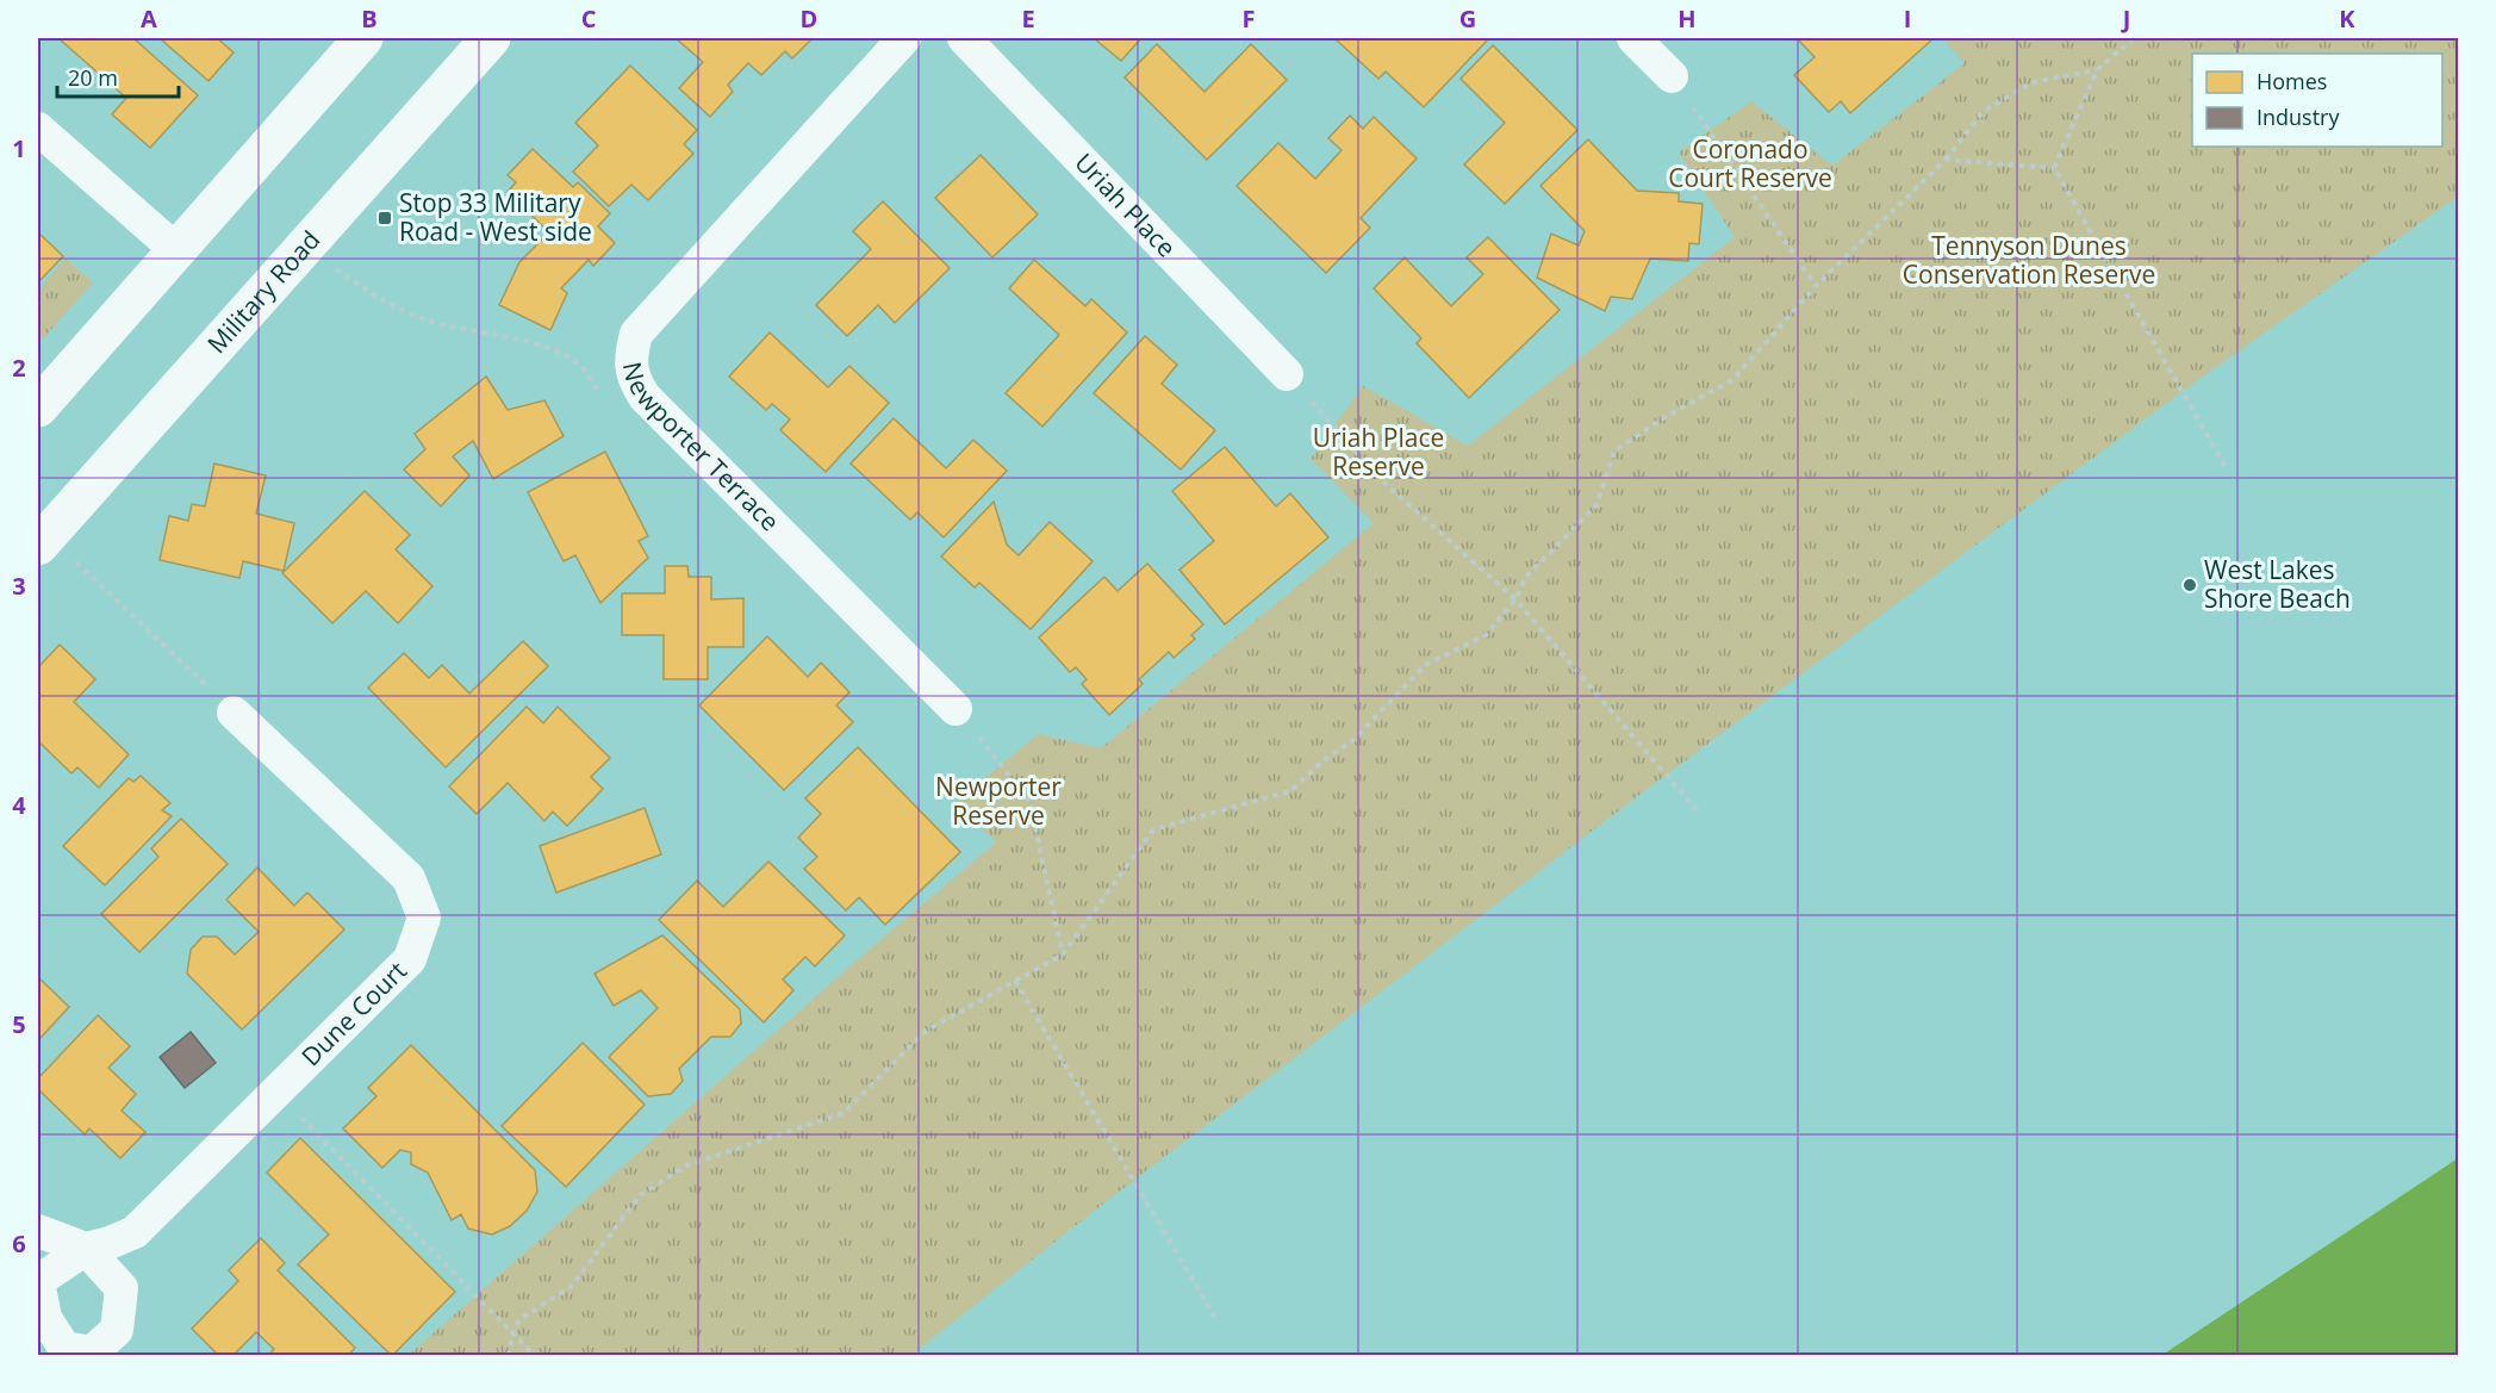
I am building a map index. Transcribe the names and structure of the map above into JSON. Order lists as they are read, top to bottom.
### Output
{
  "streets": {
    "main road": ["Military Road"],
    "street": ["Uriah Place", "Newporter Terrace", "Dune Court"]
  },
  "parks": [
    "Coronado Court Reserve",
    "Tennyson Dunes Conservation Reserve",
    "Uriah Place Reserve",
    "Newporter Reserve"
  ],
  "places": {
    "transit": ["Stop 33 Military Road - West side"],
    "other": ["West Lakes Shore Beach"]
  },
  "legend": ["Homes", "Industry"],
  "scale_bar": "20 m",
  "grid": {
    "columns": [
      "A",
      "B",
      "C",
      "D",
      "E",
      "F",
      "G",
      "H",
      "I",
      "J",
      "K"
    ],
    "rows": [
      "1",
      "2",
      "3",
      "4",
      "5",
      "6"
    ]
  }
}
